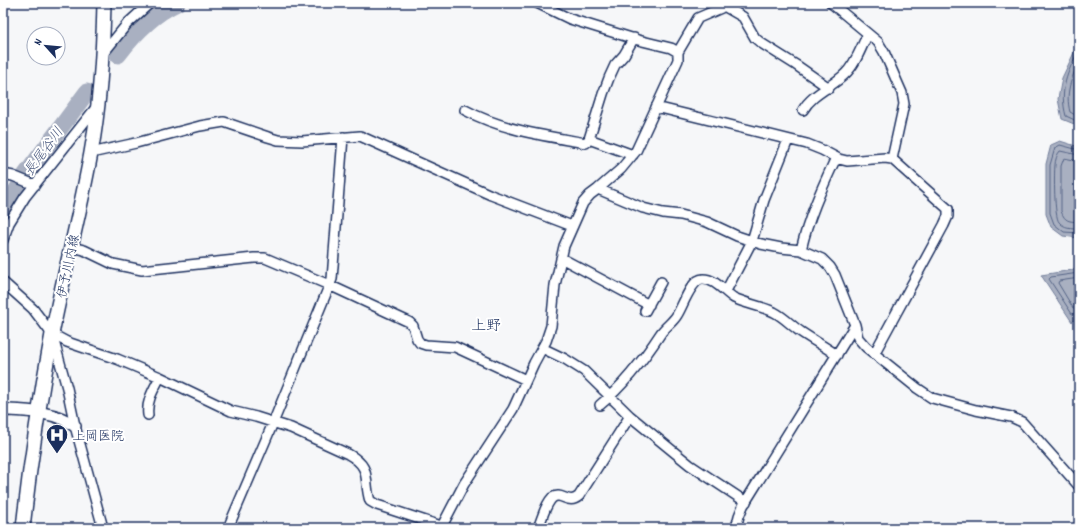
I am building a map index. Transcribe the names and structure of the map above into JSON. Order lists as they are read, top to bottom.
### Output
{
  "streets": {
    "main road": ["伊予川内線"]
  },
  "districts": ["上野"],
  "water": ["長尾谷川"],
  "places": {
    "hospital": ["上岡医院"]
  },
  "north": "top left"
}
